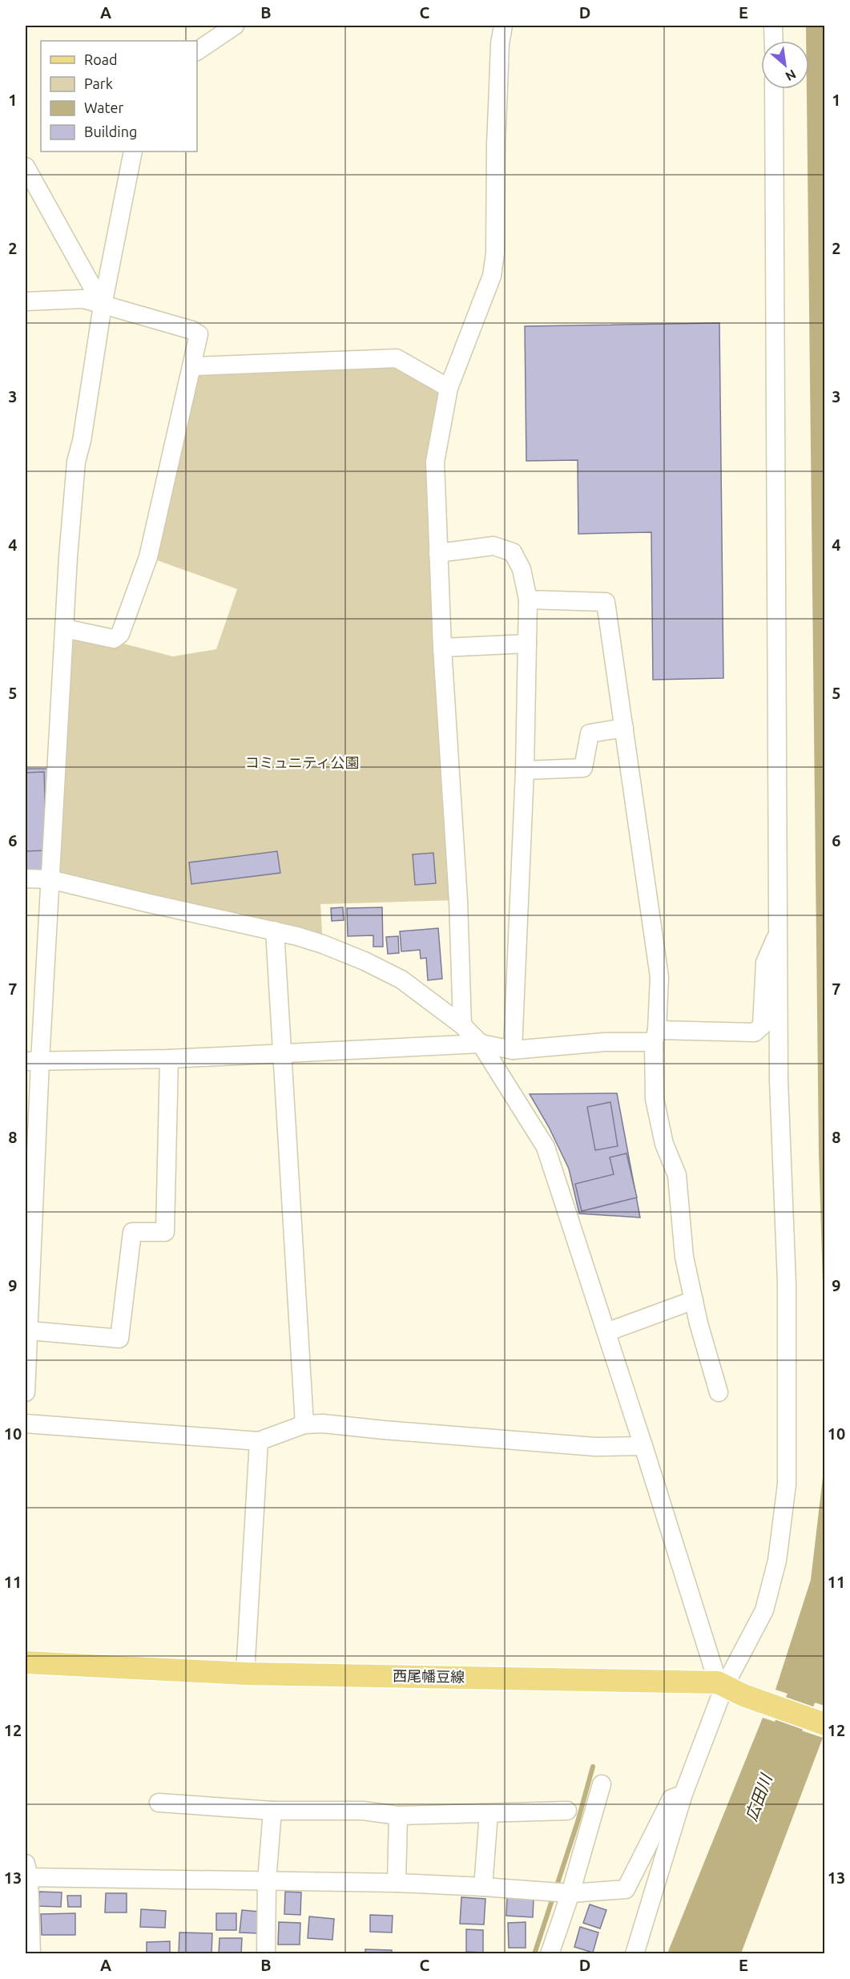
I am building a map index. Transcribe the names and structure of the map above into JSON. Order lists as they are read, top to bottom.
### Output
{
  "streets": {
    "main road": ["西尾幡豆線"]
  },
  "water": ["広田川"],
  "parks": ["コミュニティ公園"],
  "legend": [
    "Road",
    "Park",
    "Water",
    "Building"
  ],
  "north": "bottom right",
  "grid": {
    "columns": [
      "A",
      "B",
      "C",
      "D",
      "E"
    ],
    "rows": [
      "1",
      "2",
      "3",
      "4",
      "5",
      "6",
      "7",
      "8",
      "9",
      "10",
      "11",
      "12",
      "13"
    ]
  }
}
